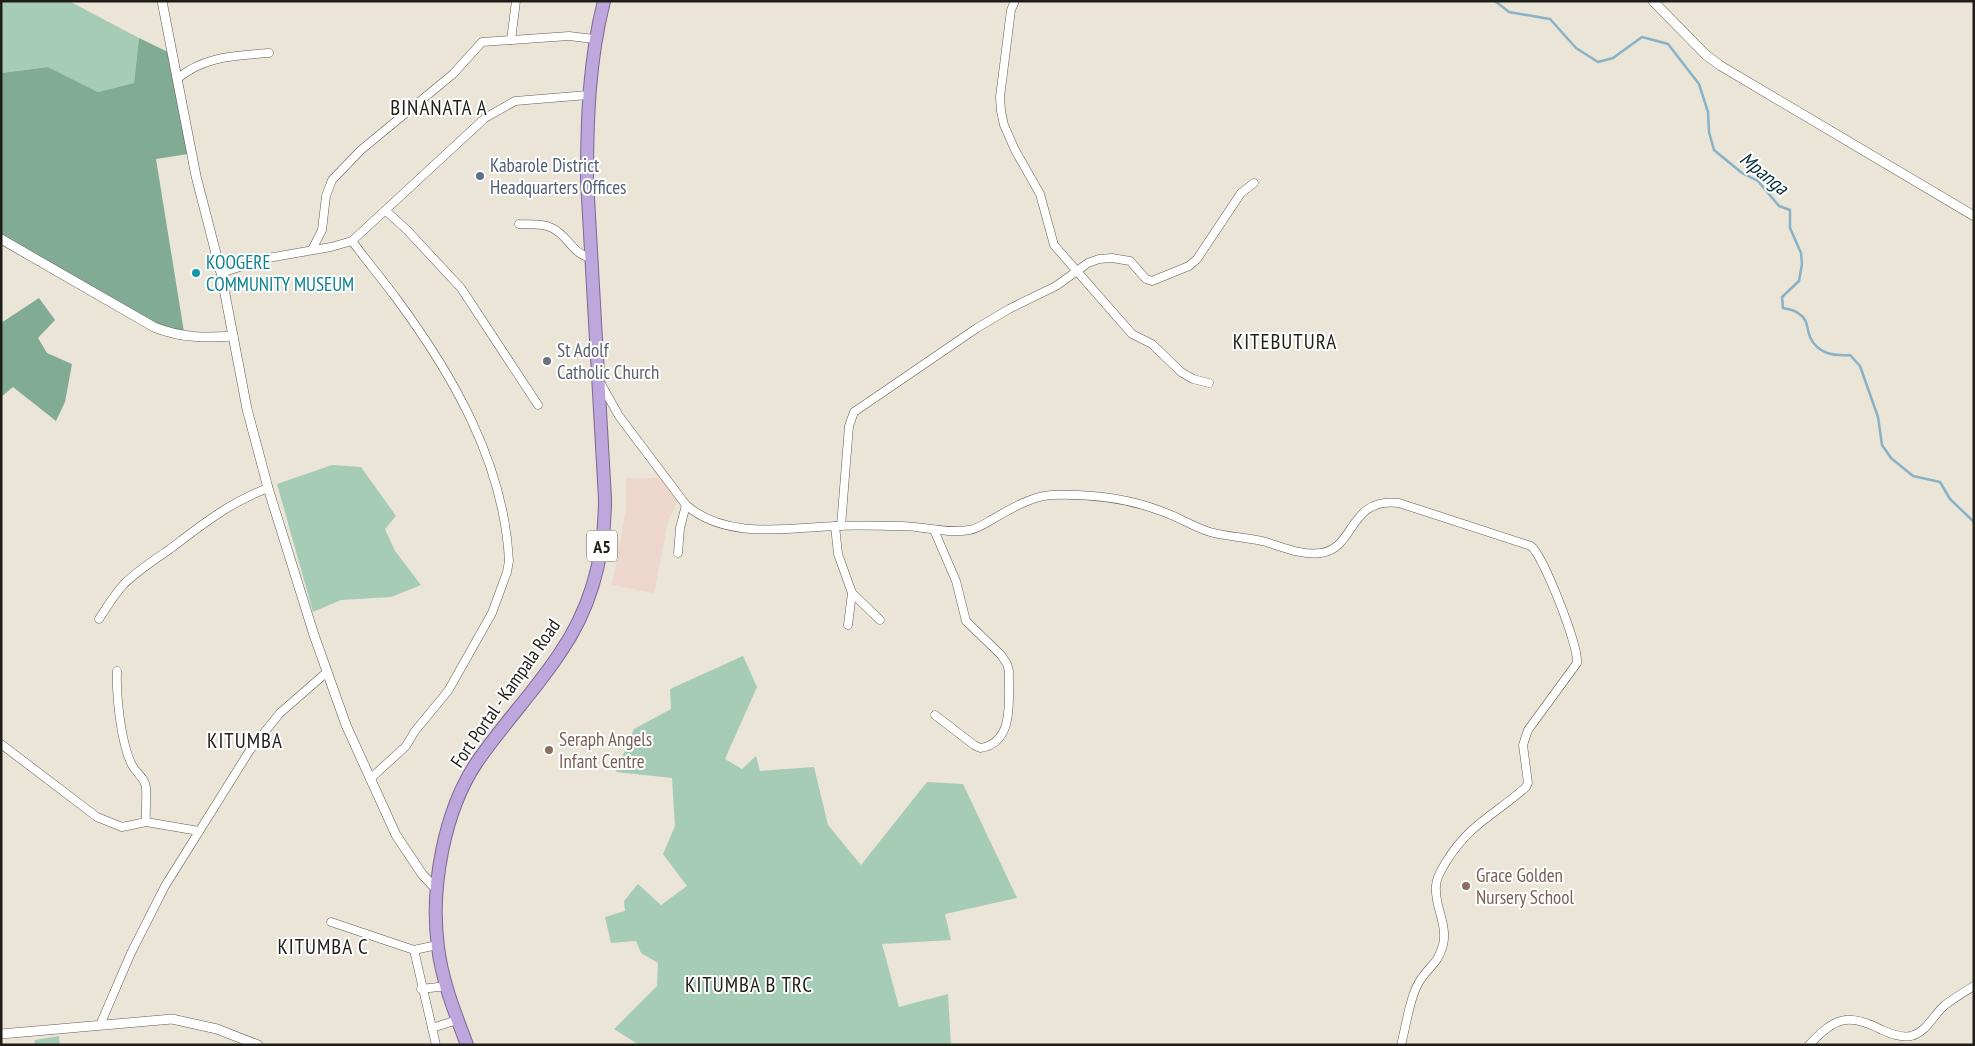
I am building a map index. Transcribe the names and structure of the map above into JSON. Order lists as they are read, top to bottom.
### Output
{
  "streets": {
    "highway": ["A5", "Fort Portal - Kampala Road"]
  },
  "districts": [
    "BINANATA A",
    "KITEBUTURA",
    "KITUMBA",
    "KITUMBA C",
    "KITUMBA B TRC"
  ],
  "water": ["Mpanga"],
  "places": [
    "Kabarole District Headquarters Offices",
    "KOOGERE COMMUNITY MUSEUM",
    "St Adolf Catholic Church",
    "Seraph Angels Infant Centre",
    "Grace Golden Nursery School"
  ]
}
